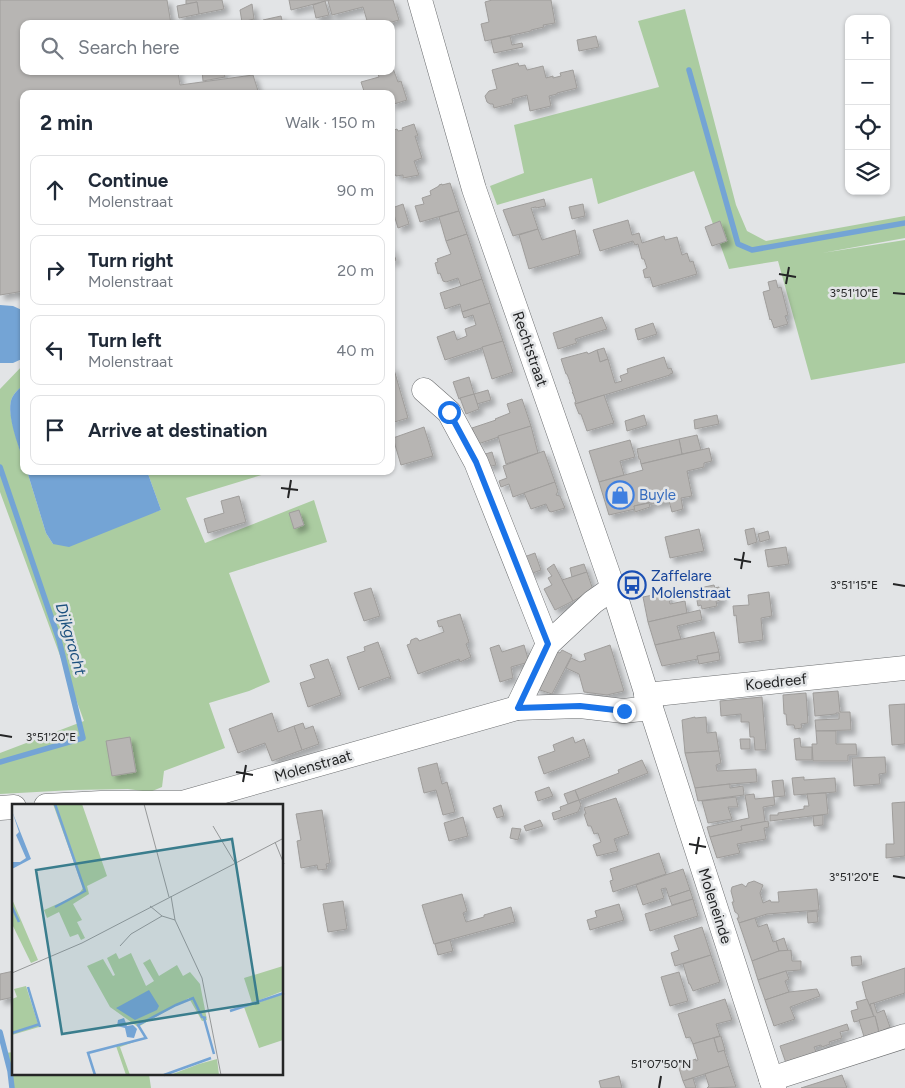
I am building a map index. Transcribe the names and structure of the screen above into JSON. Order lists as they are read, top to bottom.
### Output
{
  "streets": {
    "street": [
      "Rechtstraat",
      "Koedreef",
      "Molenstraat",
      "Moleneinde"
    ]
  },
  "crossings": [
    ["Rechtstraat", "Koedreef"],
    ["Rechtstraat", "Molenstraat"],
    ["Rechtstraat", "Moleneinde"],
    ["Koedreef", "Molenstraat"],
    ["Koedreef", "Moleneinde"],
    ["Molenstraat", "Moleneinde"]
  ],
  "water": ["Dijkgracht"],
  "places": {
    "shop": ["Buyle"],
    "bus stop": ["Zaffelare Molenstraat"]
  },
  "page": {
    "map_buttons": ["+", "−"],
    "search": "Search here",
    "heading": ["2 min", "Walk · 150 m"],
    "list": [
      ["Continue", "Molenstraat", "90 m"],
      ["Turn right", "Molenstraat", "20 m"],
      ["Turn left", "Molenstraat", "40 m"],
      "Arrive at destination"
    ]
  },
  "coordinates": [
    "3°51'10\"E",
    "3°51'15\"E",
    "3°51'20\"E",
    "51°07'50\"N"
  ]
}
